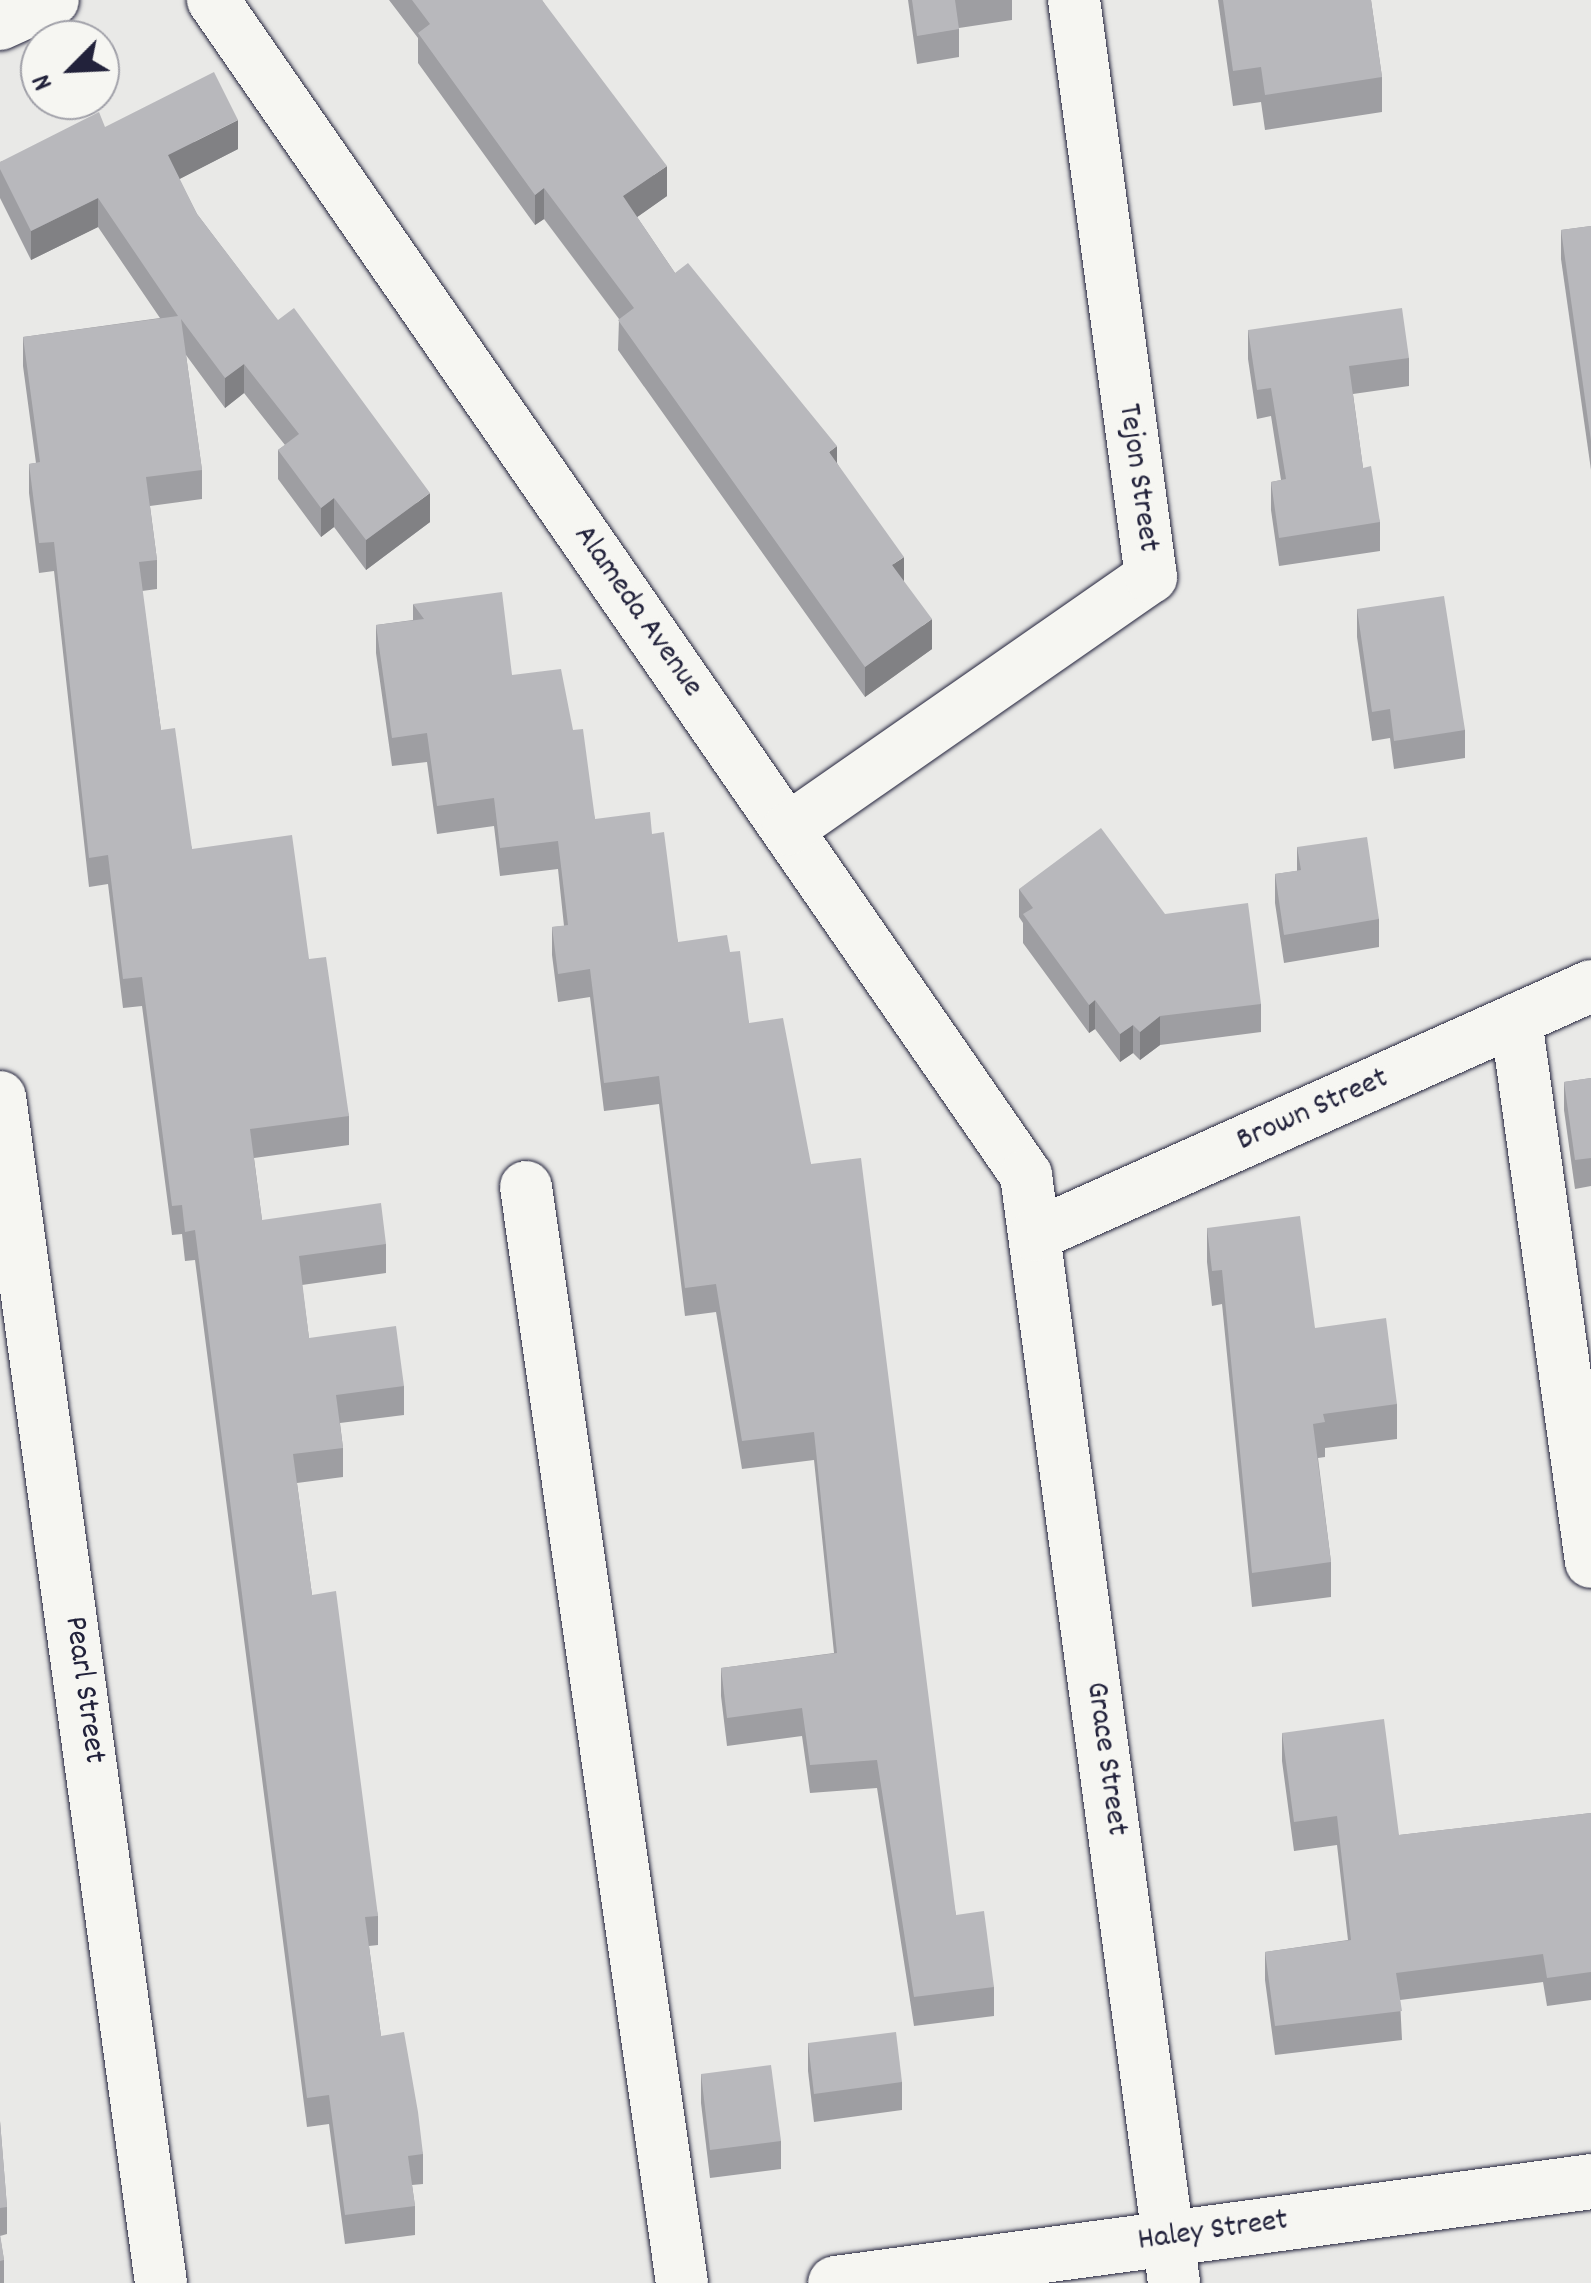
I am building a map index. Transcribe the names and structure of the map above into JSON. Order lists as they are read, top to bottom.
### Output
{
  "streets": {
    "main road": ["Haley Street"],
    "street": [
      "Tejon Street",
      "Alameda Avenue",
      "Brown Street",
      "Pearl Street",
      "Grace Street"
    ]
  },
  "crossings": [
    ["Tejon Street", "Alameda Avenue"],
    ["Alameda Avenue", "Brown Street"],
    ["Alameda Avenue", "Grace Street"],
    ["Brown Street", "Grace Street"],
    ["Grace Street", "Haley Street"]
  ],
  "north": "bottom left"
}
